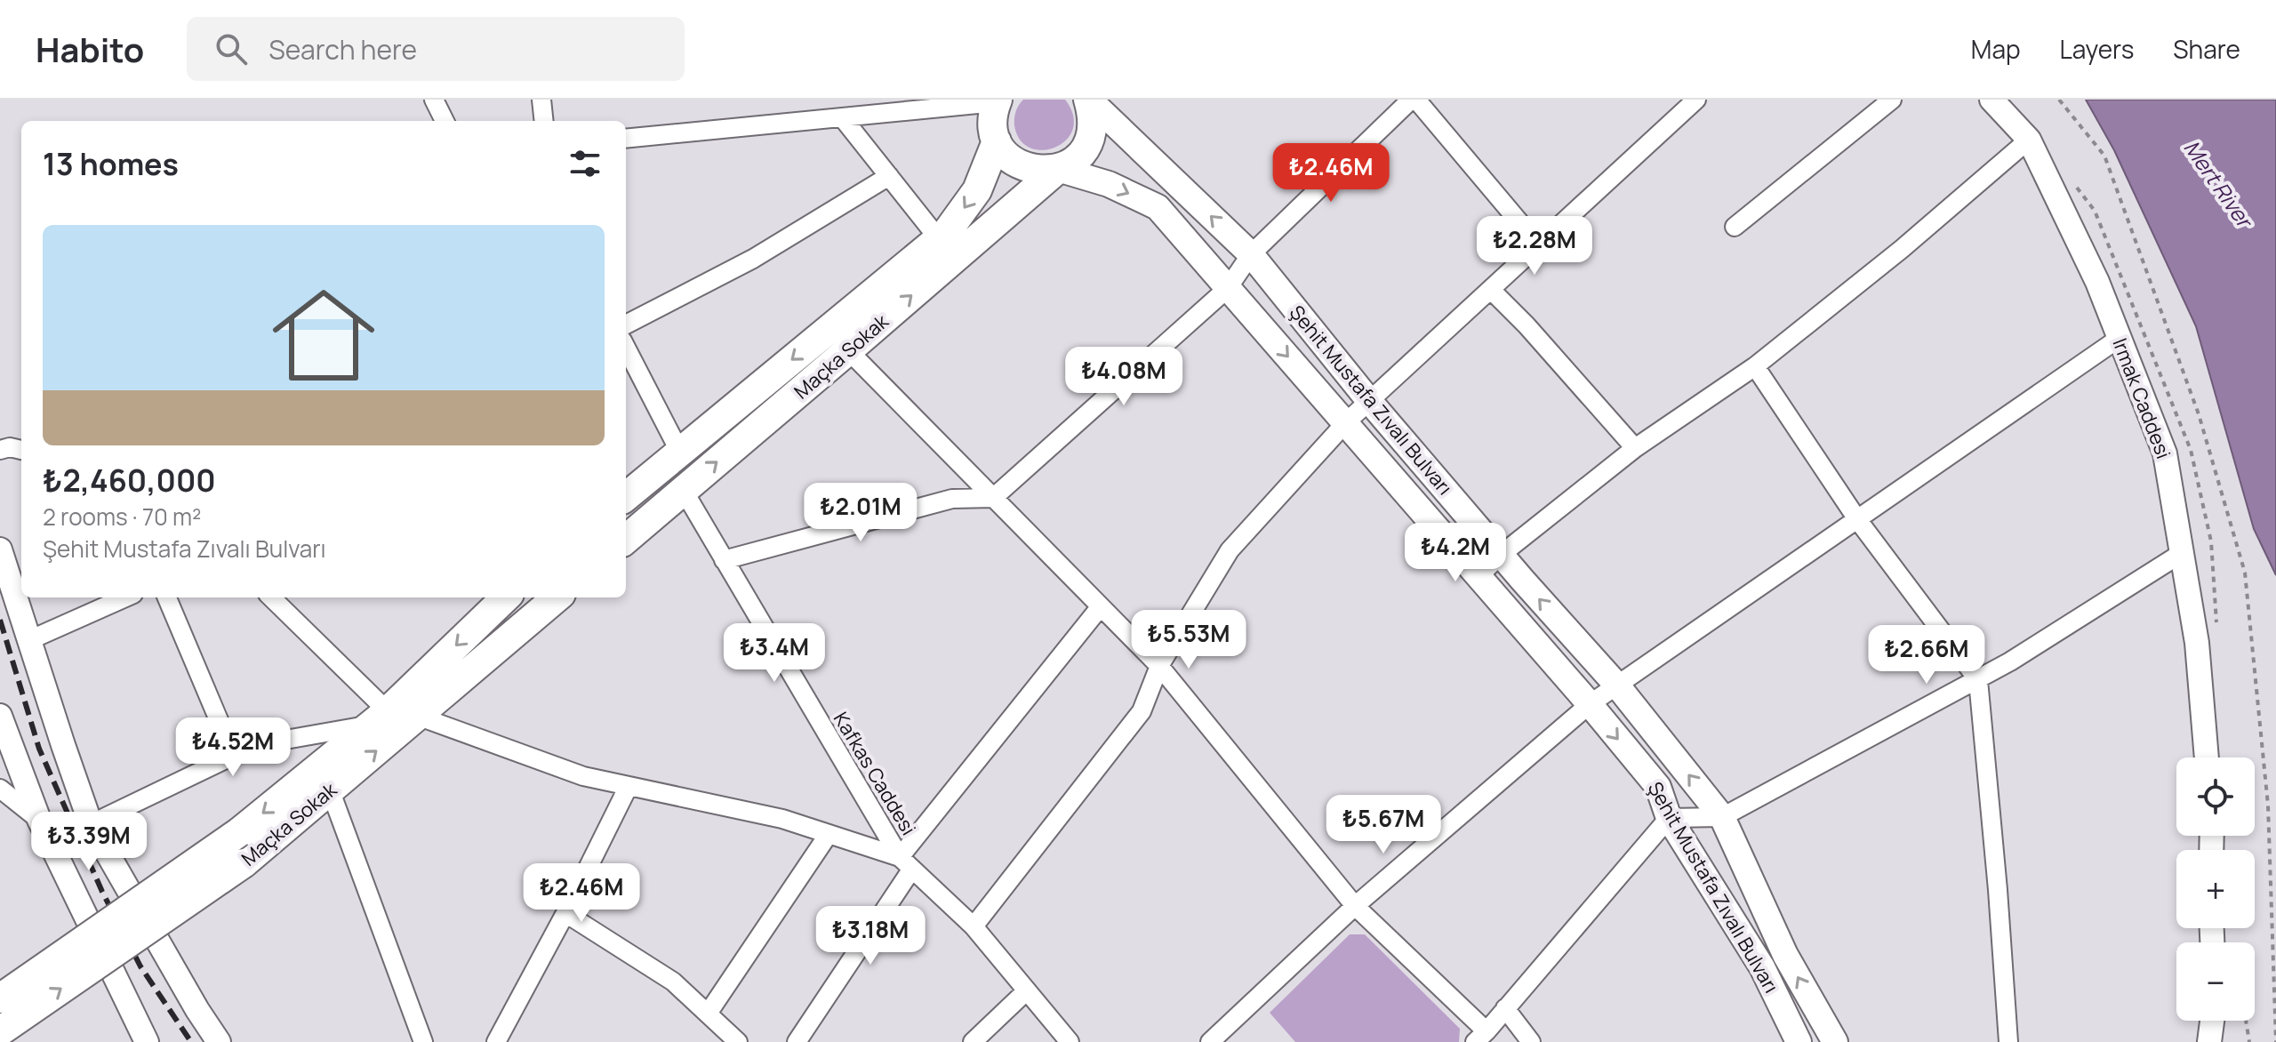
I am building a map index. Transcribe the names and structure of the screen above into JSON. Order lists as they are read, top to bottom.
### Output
{
  "streets": {
    "main road": ["Maçka Sokak", "Şehit Mustafa Zıvalı Bulvarı"],
    "street": ["Irmak Caddesi", "Kafkas Caddesi"]
  },
  "crossings": [
    ["Maçka Sokak", "Şehit Mustafa Zıvalı Bulvarı"],
    ["Maçka Sokak", "Kafkas Caddesi"]
  ],
  "water": ["Mert River"],
  "page": {
    "header": "Habito",
    "search": "Search here",
    "nav": ["Map", "Layers", "Share"],
    "heading": "13 homes",
    "price": [
      "₺2.46M",
      "₺2.28M",
      "₺4.08M",
      "₺2.01M",
      "₺4.2M",
      "₺5.53M",
      "₺3.4M",
      "₺2.66M",
      "₺4.52M",
      "₺5.67M",
      "₺3.39M",
      "₺2.46M",
      "₺3.18M"
    ],
    "list": [
      {
        "name": "₺2,460,000",
        "note": "2 rooms · 70 m² · Şehit Mustafa Zıvalı Bulvarı"
      }
    ],
    "map_buttons": ["+", "−"]
  }
}
